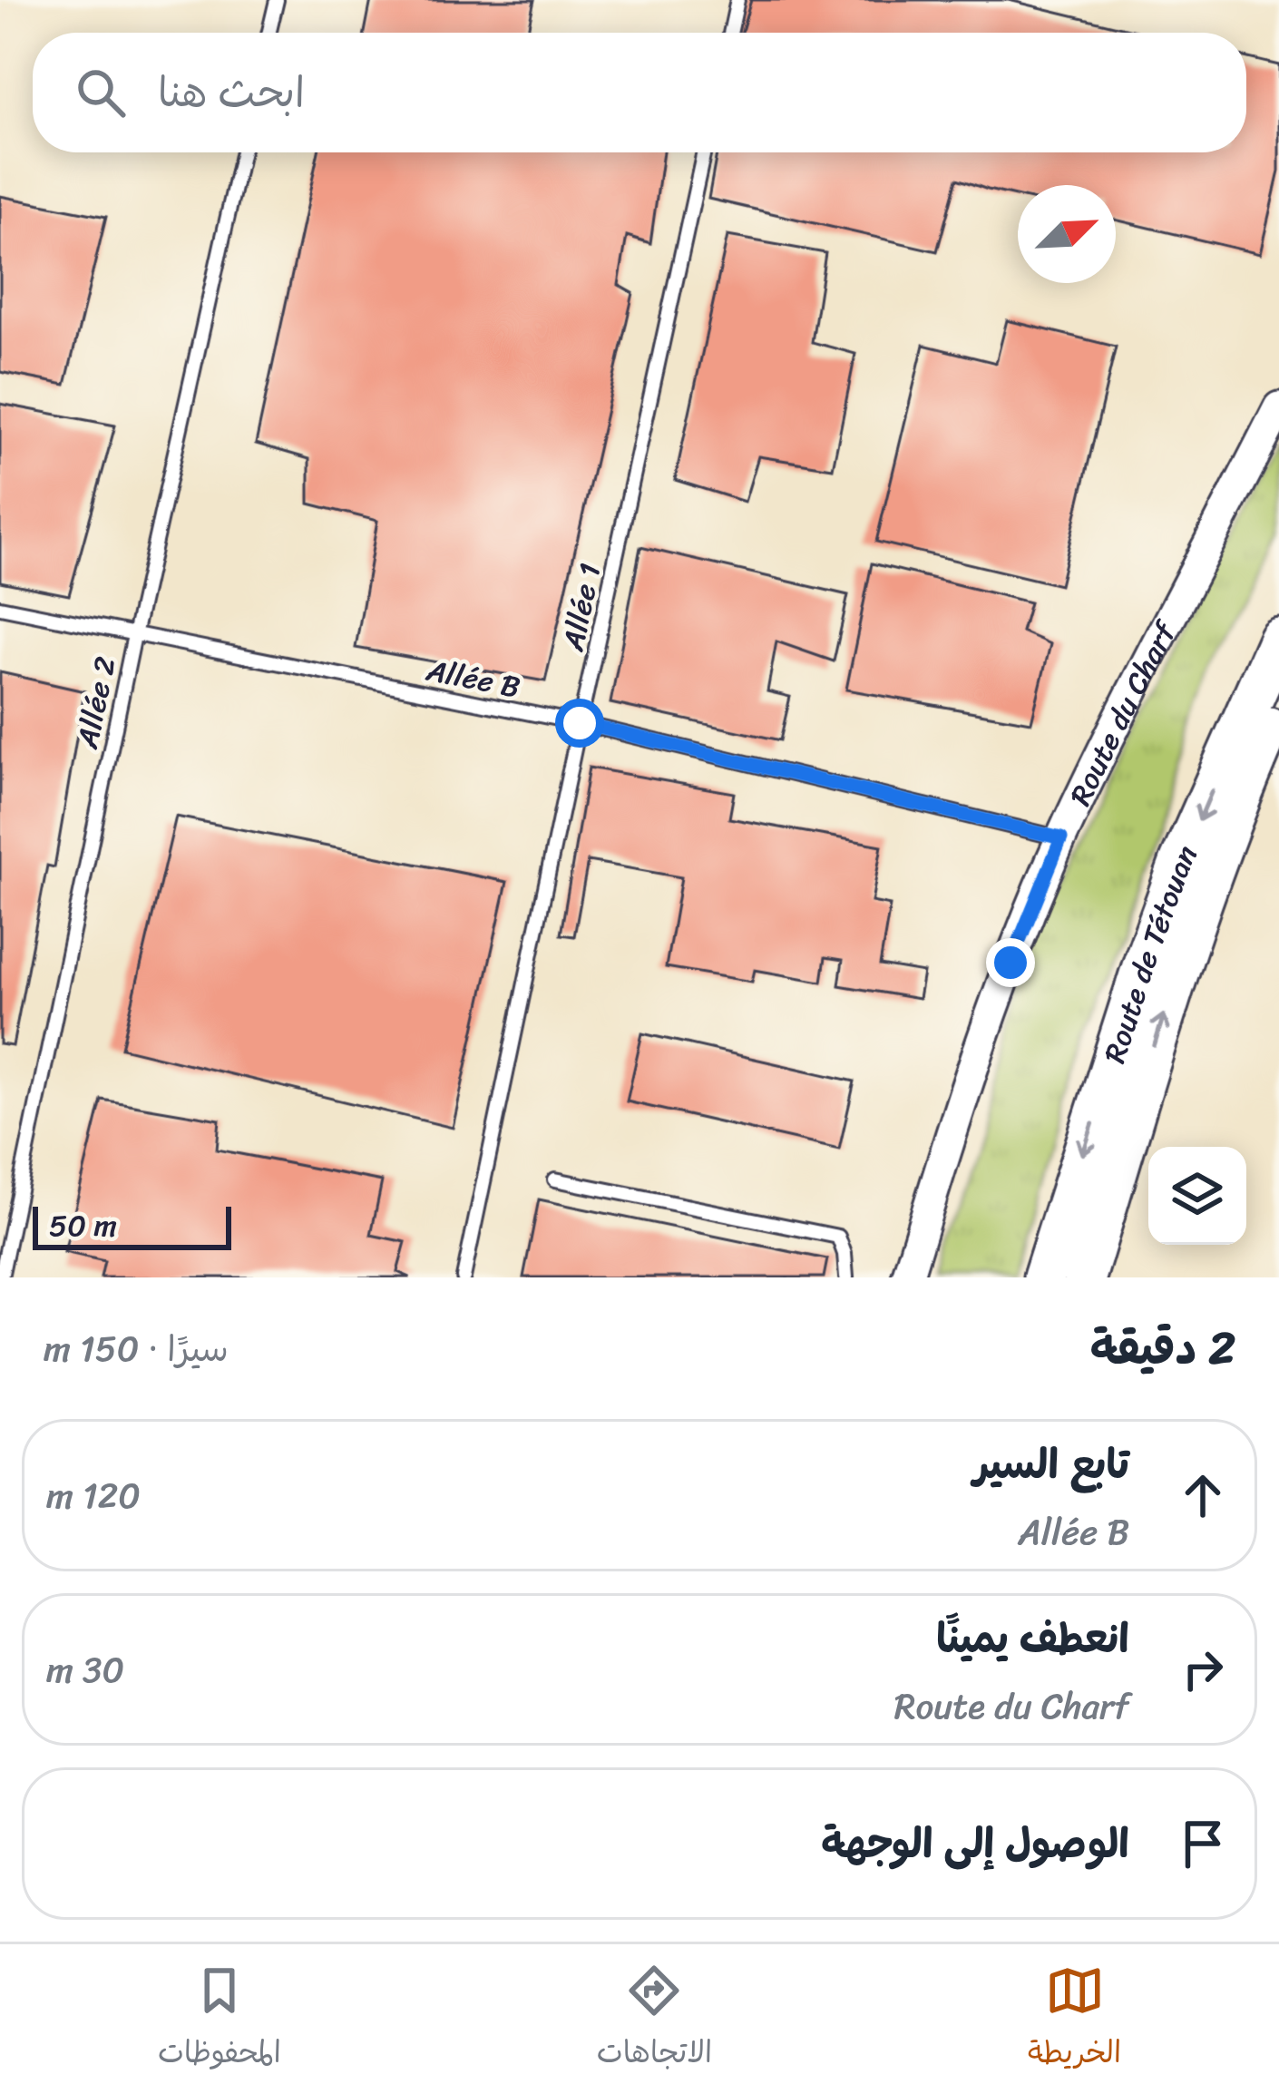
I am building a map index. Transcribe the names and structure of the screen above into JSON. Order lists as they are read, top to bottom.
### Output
{
  "streets": {
    "highway": ["Route de Tétouan"],
    "street": ["Route du Charf"],
    "lane": ["Allée 1", "Allée B", "Allée 2"]
  },
  "crossings": [
    ["Allée 1", "Allée B"],
    ["Allée B", "Allée 2"],
    ["Allée B", "Route du Charf"]
  ],
  "scale_bar": "50 m",
  "north": "top right",
  "page": {
    "search": "ابحث هنا",
    "scale": "50 m",
    "heading": ["2 دقيقة", "سيرًا · 150 m"],
    "list": [
      ["تابع السير", "Allée B", "120 m"],
      ["انعطف يمينًا", "Route du Charf", "30 m"],
      "الوصول إلى الوجهة"
    ],
    "nav": ["الخريطة", "الاتجاهات", "المحفوظات"]
  }
}
